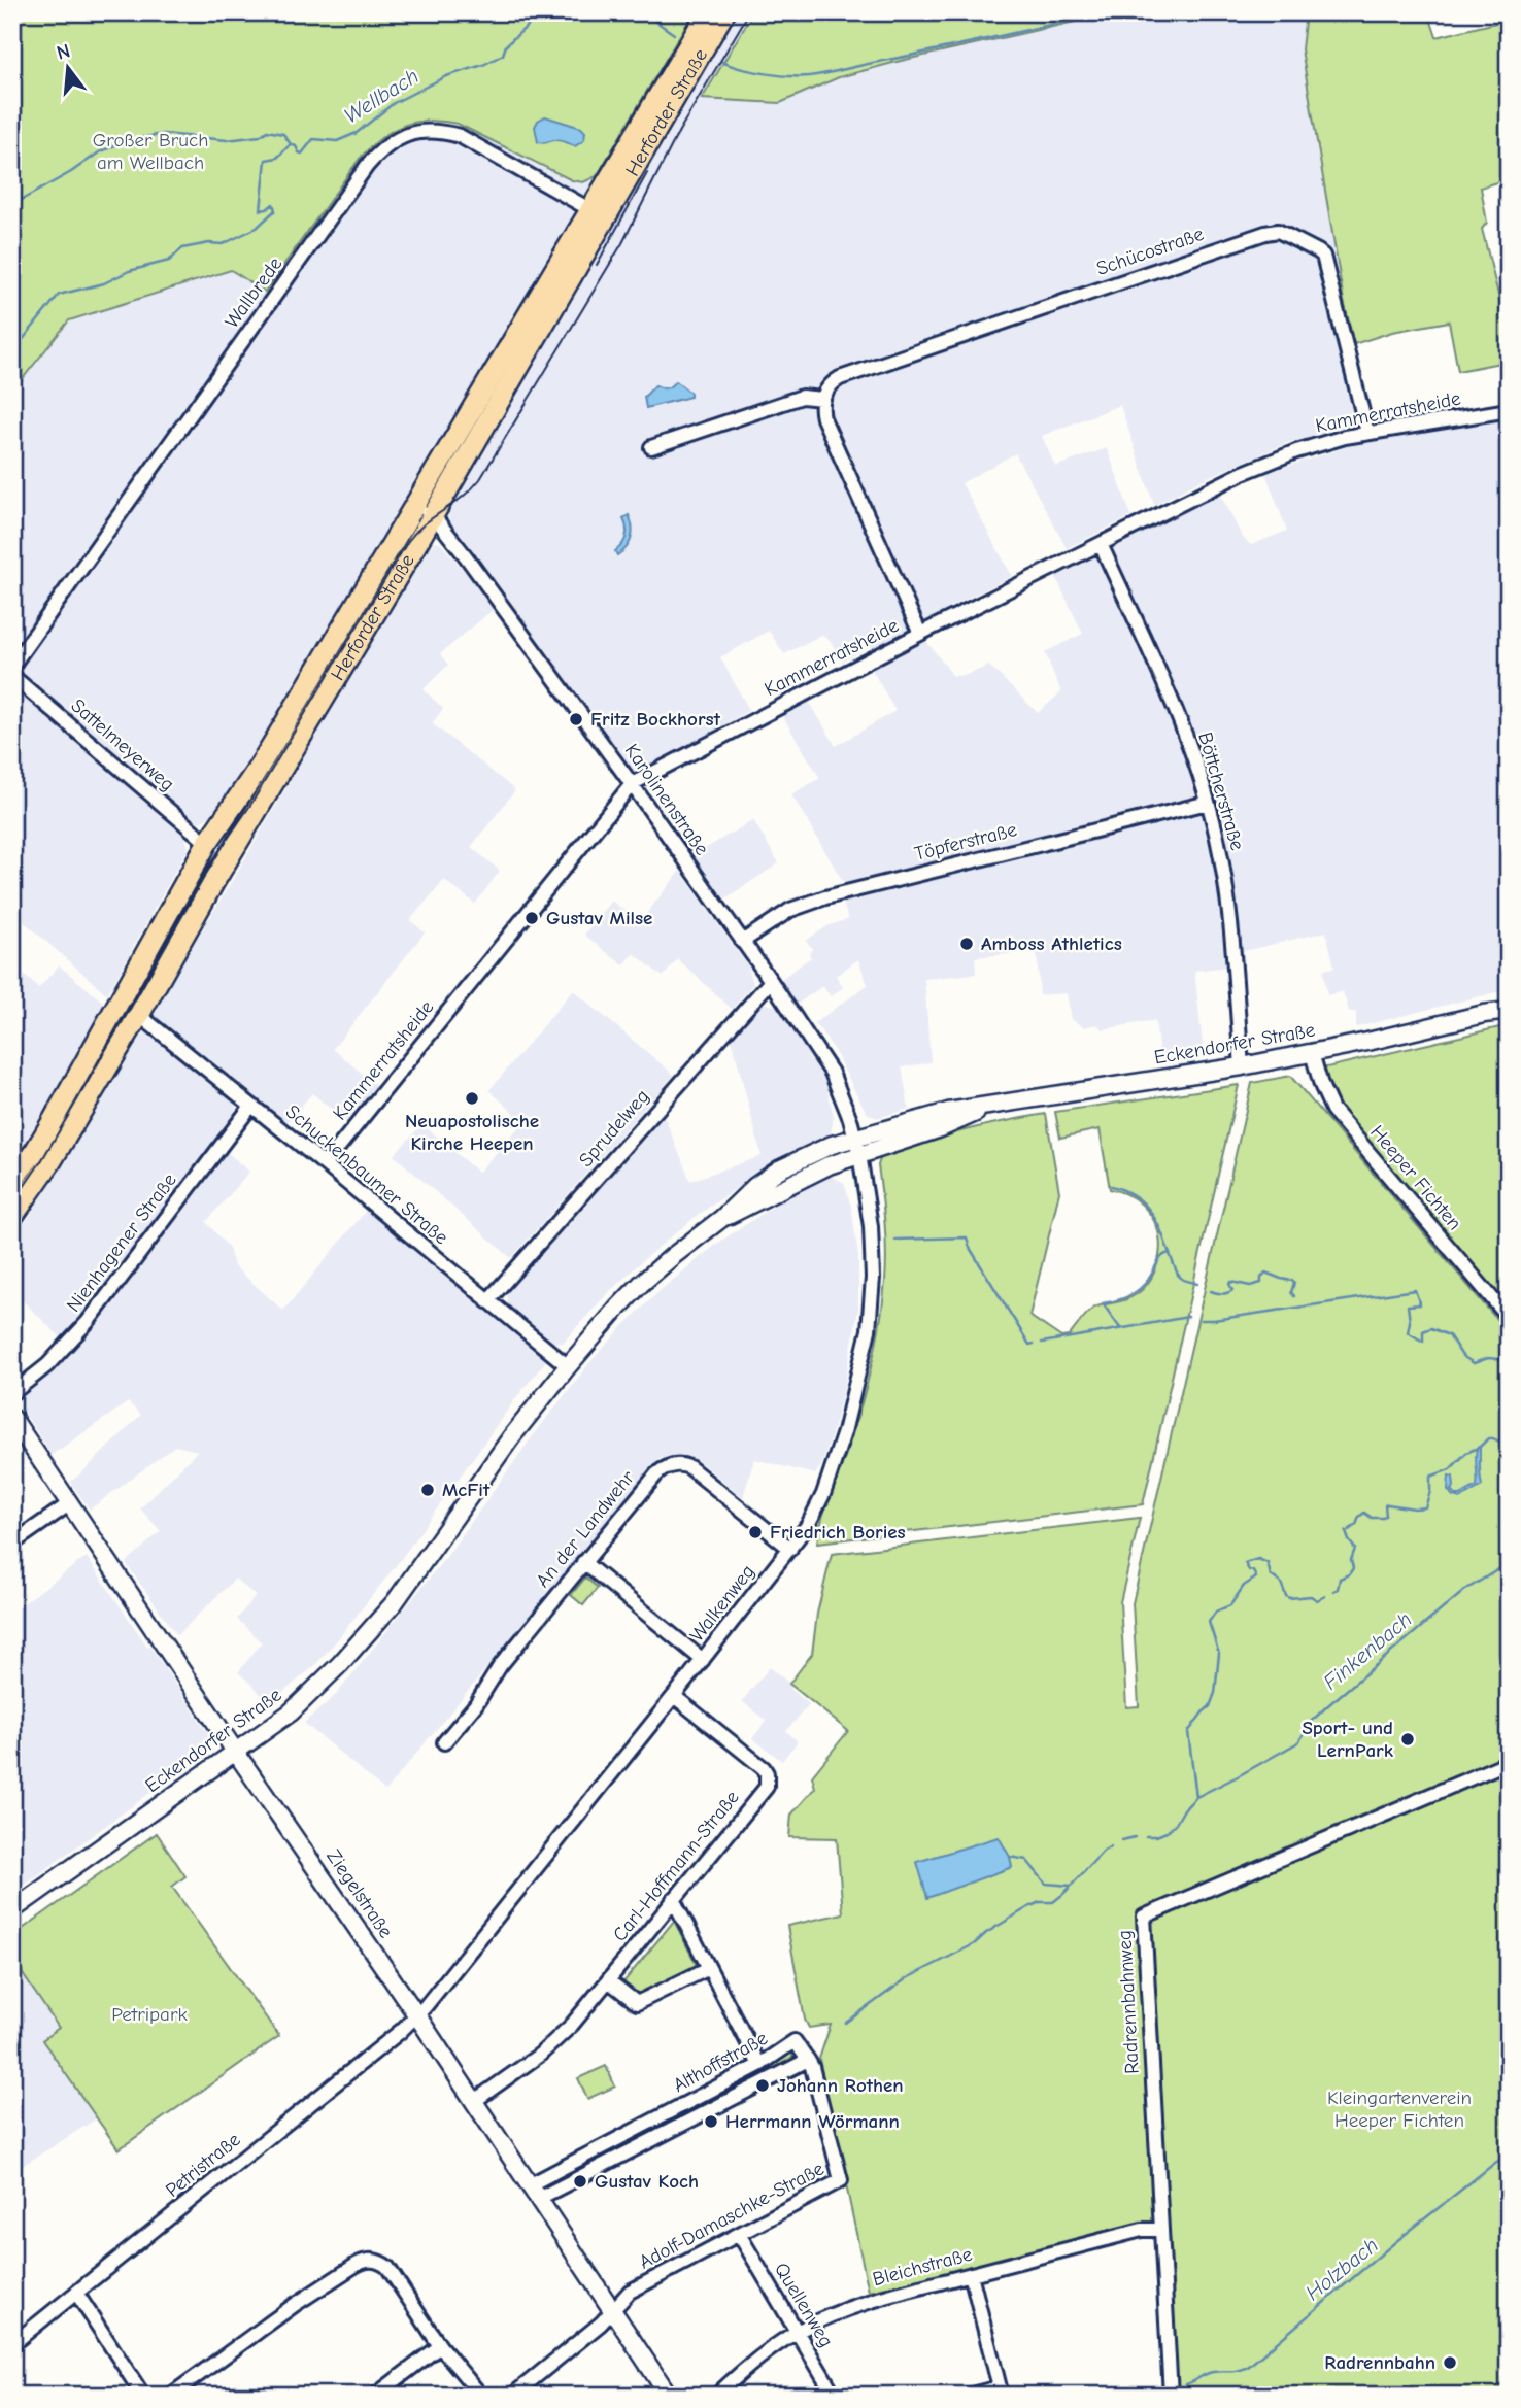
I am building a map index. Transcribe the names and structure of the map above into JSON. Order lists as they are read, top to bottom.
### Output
{
  "streets": {
    "main road": ["Herforder Straße"],
    "street": [
      "Schücostraße",
      "Wallbrede",
      "Kammerratsheide",
      "Sattelmeyerweg",
      "Böttcherstraße",
      "Karolinenstraße",
      "Töpferstraße",
      "Eckendorfer Straße",
      "Sprudelweg",
      "Schuckenbaumer Straße",
      "Heeper Fichten",
      "Nienhagener Straße",
      "An der Landwehr",
      "Walkenweg",
      "Carl-Hoffmann-Straße",
      "Ziegelstraße",
      "Radrennbahnweg",
      "Althoffstraße",
      "Petristraße",
      "Adolf-Damaschke-Straße",
      "Bleichstraße",
      "Quellenweg"
    ]
  },
  "crossings": [
    ["Herforder Straße", "Wallbrede"],
    ["Herforder Straße", "Sattelmeyerweg"],
    ["Herforder Straße", "Karolinenstraße"],
    ["Herforder Straße", "Schuckenbaumer Straße"],
    ["Schücostraße", "Kammerratsheide"],
    ["Kammerratsheide", "Böttcherstraße"],
    ["Kammerratsheide", "Karolinenstraße"],
    ["Kammerratsheide", "Schuckenbaumer Straße"],
    ["Böttcherstraße", "Töpferstraße"],
    ["Böttcherstraße", "Eckendorfer Straße"],
    ["Karolinenstraße", "Töpferstraße"],
    ["Karolinenstraße", "Eckendorfer Straße"],
    ["Karolinenstraße", "Sprudelweg"],
    ["Karolinenstraße", "Walkenweg"],
    ["Eckendorfer Straße", "Schuckenbaumer Straße"],
    ["Eckendorfer Straße", "Heeper Fichten"],
    ["Eckendorfer Straße", "Walkenweg"],
    ["Eckendorfer Straße", "Ziegelstraße"],
    ["Sprudelweg", "Schuckenbaumer Straße"],
    ["Schuckenbaumer Straße", "Nienhagener Straße"],
    ["An der Landwehr", "Walkenweg"],
    ["Walkenweg", "Carl-Hoffmann-Straße"],
    ["Walkenweg", "Ziegelstraße"],
    ["Walkenweg", "Petristraße"],
    ["Carl-Hoffmann-Straße", "Ziegelstraße"],
    ["Ziegelstraße", "Althoffstraße"],
    ["Ziegelstraße", "Petristraße"],
    ["Ziegelstraße", "Adolf-Damaschke-Straße"],
    ["Radrennbahnweg", "Bleichstraße"],
    ["Althoffstraße", "Adolf-Damaschke-Straße"],
    ["Adolf-Damaschke-Straße", "Quellenweg"],
    ["Bleichstraße", "Quellenweg"]
  ],
  "water": ["Wellbach", "Finkenbach", "Holzbach"],
  "parks": ["Großer Bruch am Wellbach", "Petripark", "Kleingartenverein Heeper Fichten"],
  "places": [
    "Fritz Bockhorst",
    "Gustav Milse",
    "Amboss Athletics",
    "Neuapostolische Kirche Heepen",
    "McFit",
    "Friedrich Bories",
    "Sport- und LernPark",
    "Johann Rothen",
    "Herrmann Wörmann",
    "Gustav Koch",
    "Radrennbahn"
  ],
  "north": "top"
}
